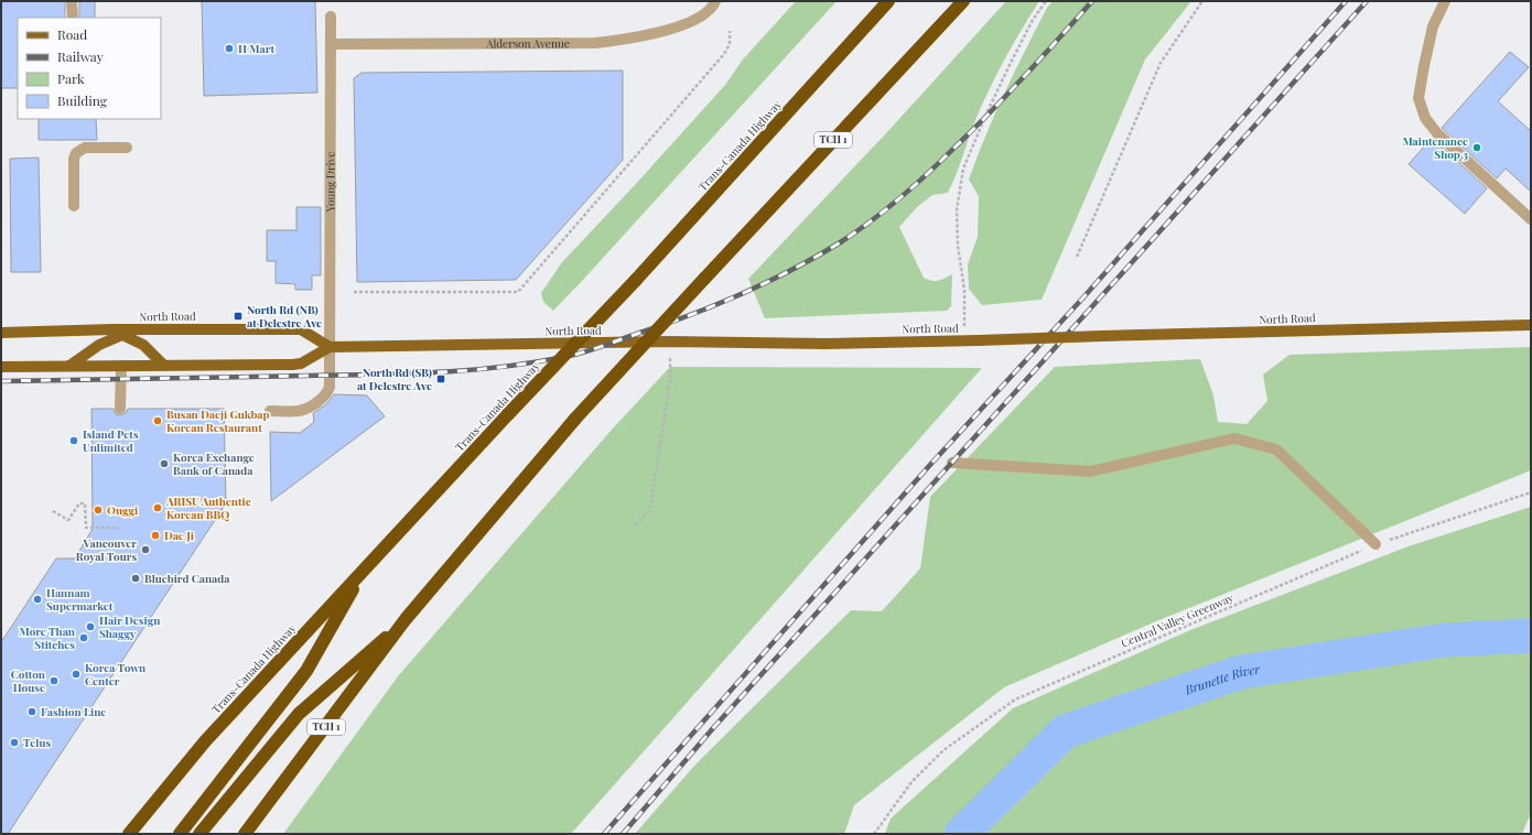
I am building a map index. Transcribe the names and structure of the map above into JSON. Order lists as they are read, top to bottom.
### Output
{
  "streets": {
    "highway": ["TCH 1", "Trans-Canada Highway"],
    "main road": ["North Road"],
    "street": ["Alderson Avenue", "Young Drive"],
    "path": ["Central Valley Greenway"]
  },
  "crossings": [
    ["Alderson Avenue", "Young Drive"],
    ["Young Drive", "North Road"]
  ],
  "water": ["Brunette River"],
  "places": {
    "other": [
      "H Mart",
      "Maintenance Shop 3",
      "Busan Daeji Gukbap Korean Restaurant",
      "Island Pets Unlimited",
      "Korea Exchange Bank of Canada",
      "ARISU Authentic Korean BBQ",
      "Onggi",
      "Dae Ji",
      "Vancouver Royal Tours",
      "Bluebird Canada",
      "Hannam Supermarket",
      "Hair Design Shaggy",
      "More Than Stitches",
      "Korea Town Center",
      "Cotton House",
      "Fashion Line",
      "Telus"
    ],
    "transit": ["North Rd (NB) at Delestre Ave", "North Rd (SB) at Delestre Ave"]
  },
  "legend": [
    "Road",
    "Railway",
    "Park",
    "Building"
  ]
}
